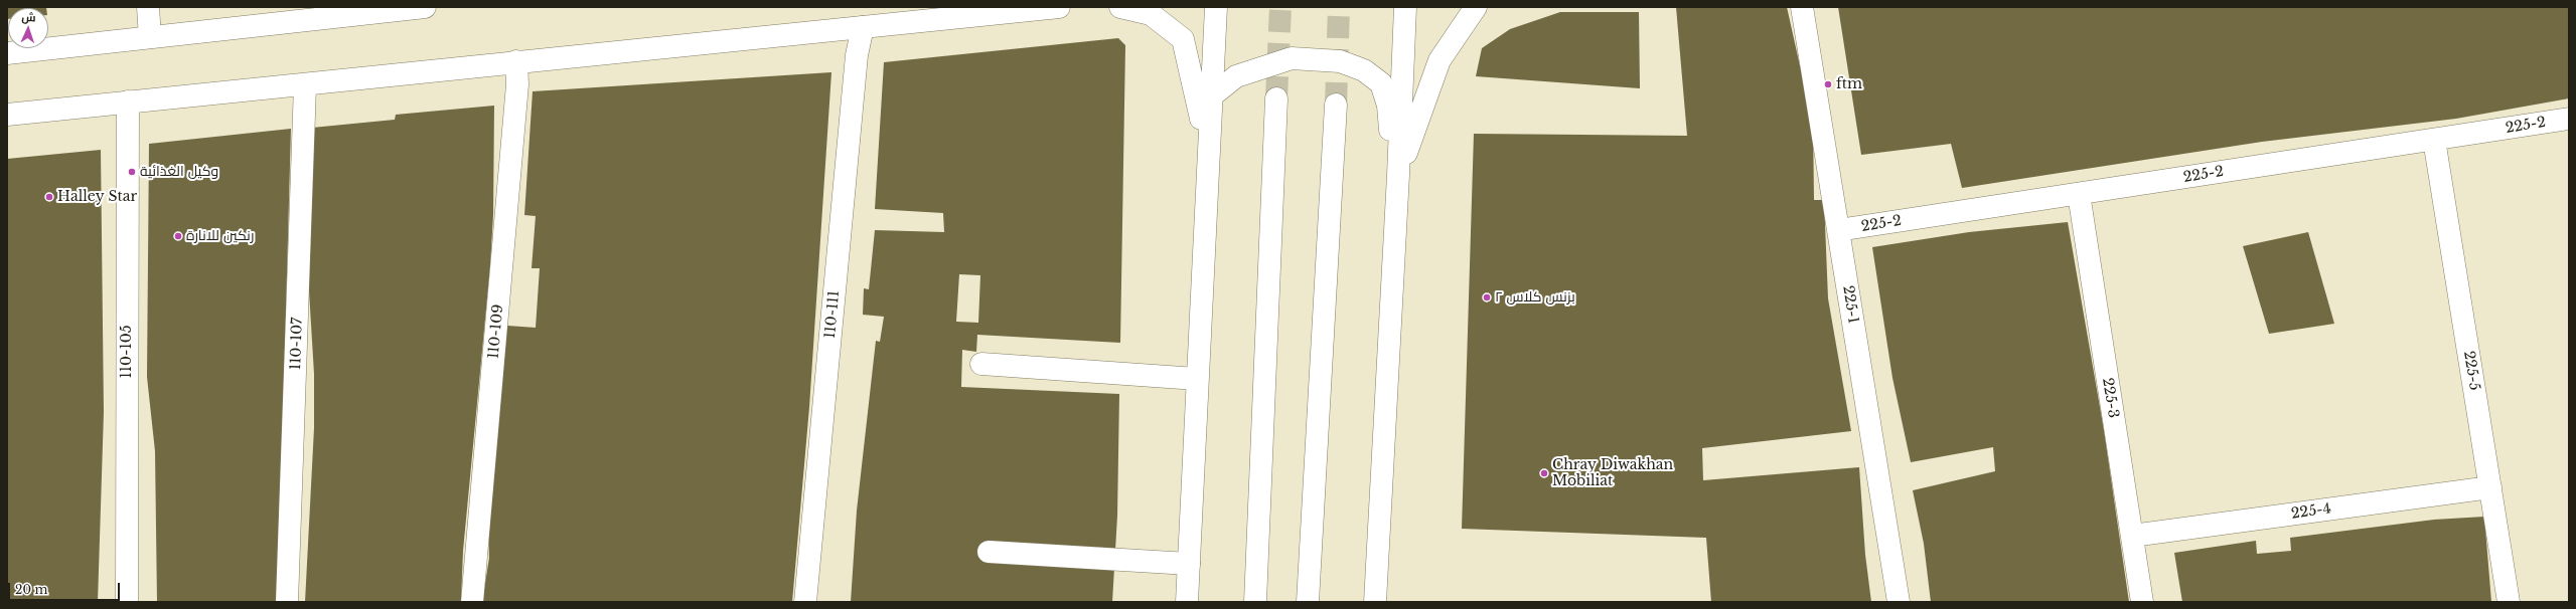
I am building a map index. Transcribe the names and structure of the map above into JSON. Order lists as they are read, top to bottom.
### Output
{
  "streets": {
    "main road": [
      "225-2",
      "225-1",
      "110-111",
      "110-109",
      "110-107",
      "110-105",
      "225-5",
      "225-3",
      "225-4"
    ]
  },
  "crossings": [
    ["225-2", "225-1"],
    ["225-2", "225-5"],
    ["225-2", "225-3"],
    ["225-5", "225-4"],
    ["225-3", "225-4"]
  ],
  "places": [
    "ftm",
    "وكيل الغذائية",
    "Halley Star",
    "رنكين للانارة",
    "بزنس کلاس ٢",
    "Chray Diwakhan Mobiliat"
  ],
  "scale_bar": "20 m",
  "north": "top"
}
